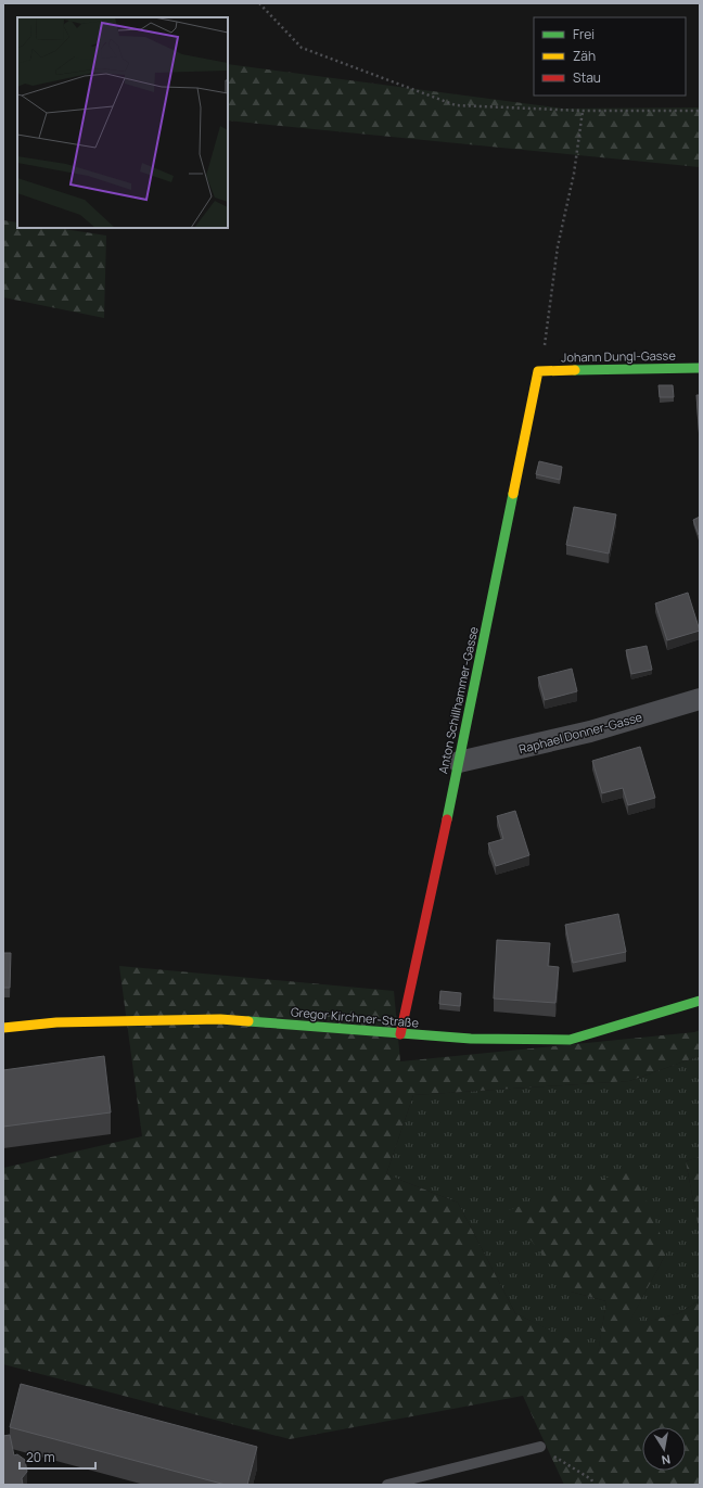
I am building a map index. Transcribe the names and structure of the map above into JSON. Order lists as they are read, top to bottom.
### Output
{
  "streets": {
    "street": [
      "Johann Dungl-Gasse",
      "Anton Schillhammer-Gasse",
      "Raphael Donner-Gasse",
      "Gregor Kirchner-Straße"
    ]
  },
  "crossings": [
    ["Johann Dungl-Gasse", "Anton Schillhammer-Gasse"],
    ["Anton Schillhammer-Gasse", "Raphael Donner-Gasse"],
    ["Anton Schillhammer-Gasse", "Gregor Kirchner-Straße"]
  ],
  "legend": ["Frei", "Zäh", "Stau"],
  "scale_bar": "20 m",
  "north": "bottom"
}
